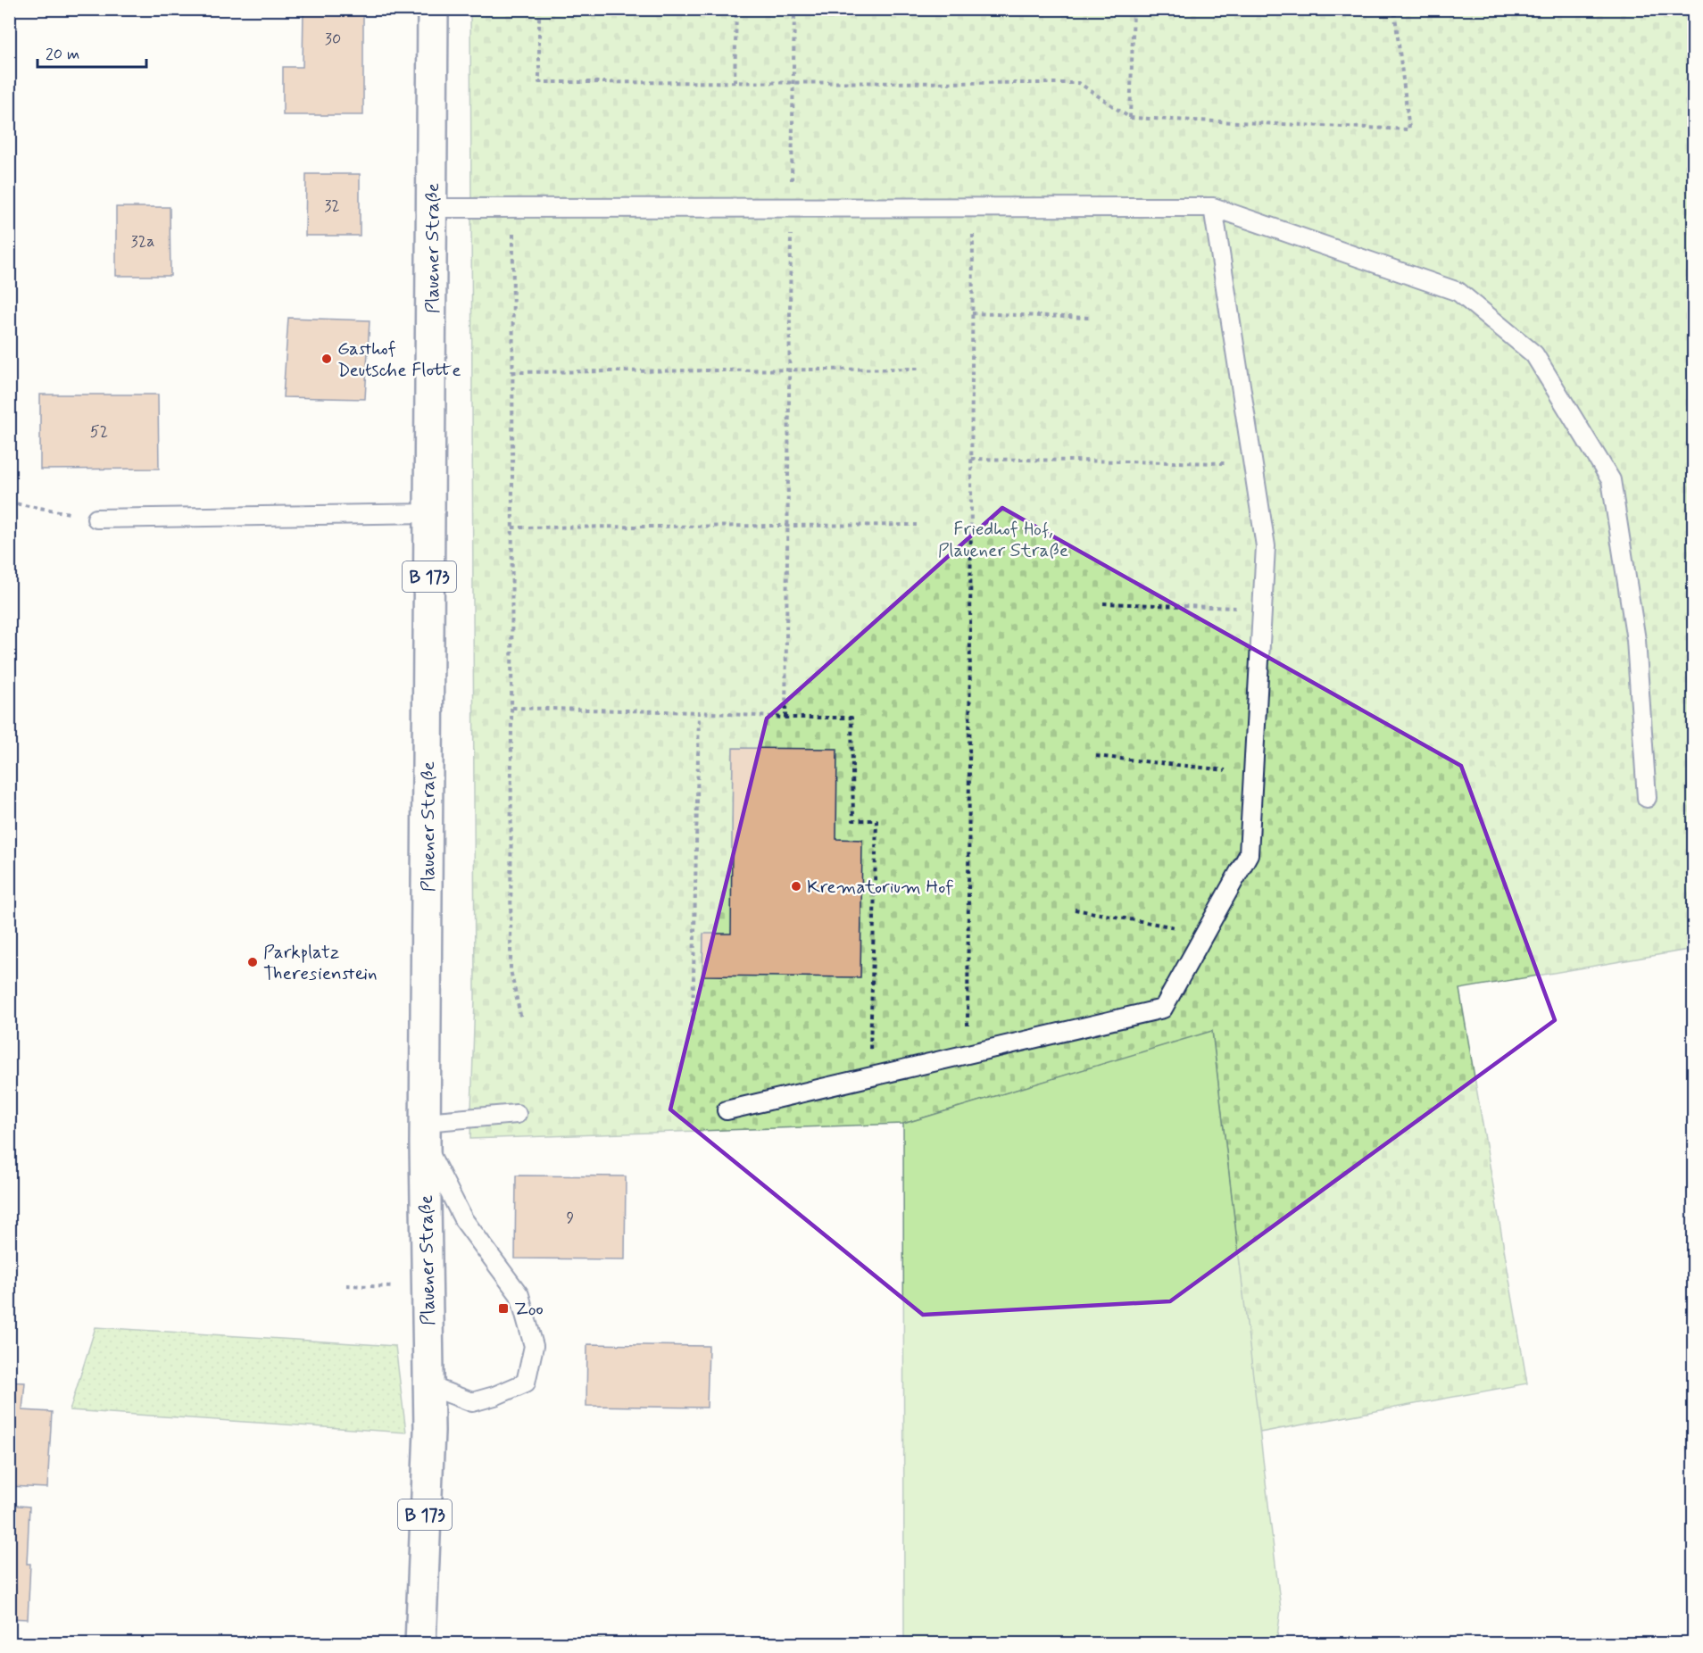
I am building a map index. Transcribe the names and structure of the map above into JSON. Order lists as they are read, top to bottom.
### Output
{
  "streets": {
    "main road": ["Plauener Straße", "B 173"]
  },
  "parks": ["Friedhof Hof, Plauener Straße"],
  "places": {
    "other": ["Gasthof Deutsche Flotte", "Krematorium Hof", "Parkplatz Theresienstein"],
    "transit": ["Zoo"]
  },
  "house_numbers": [
    "30",
    "32",
    "32a",
    "52",
    "9"
  ],
  "scale_bar": "20 m"
}
